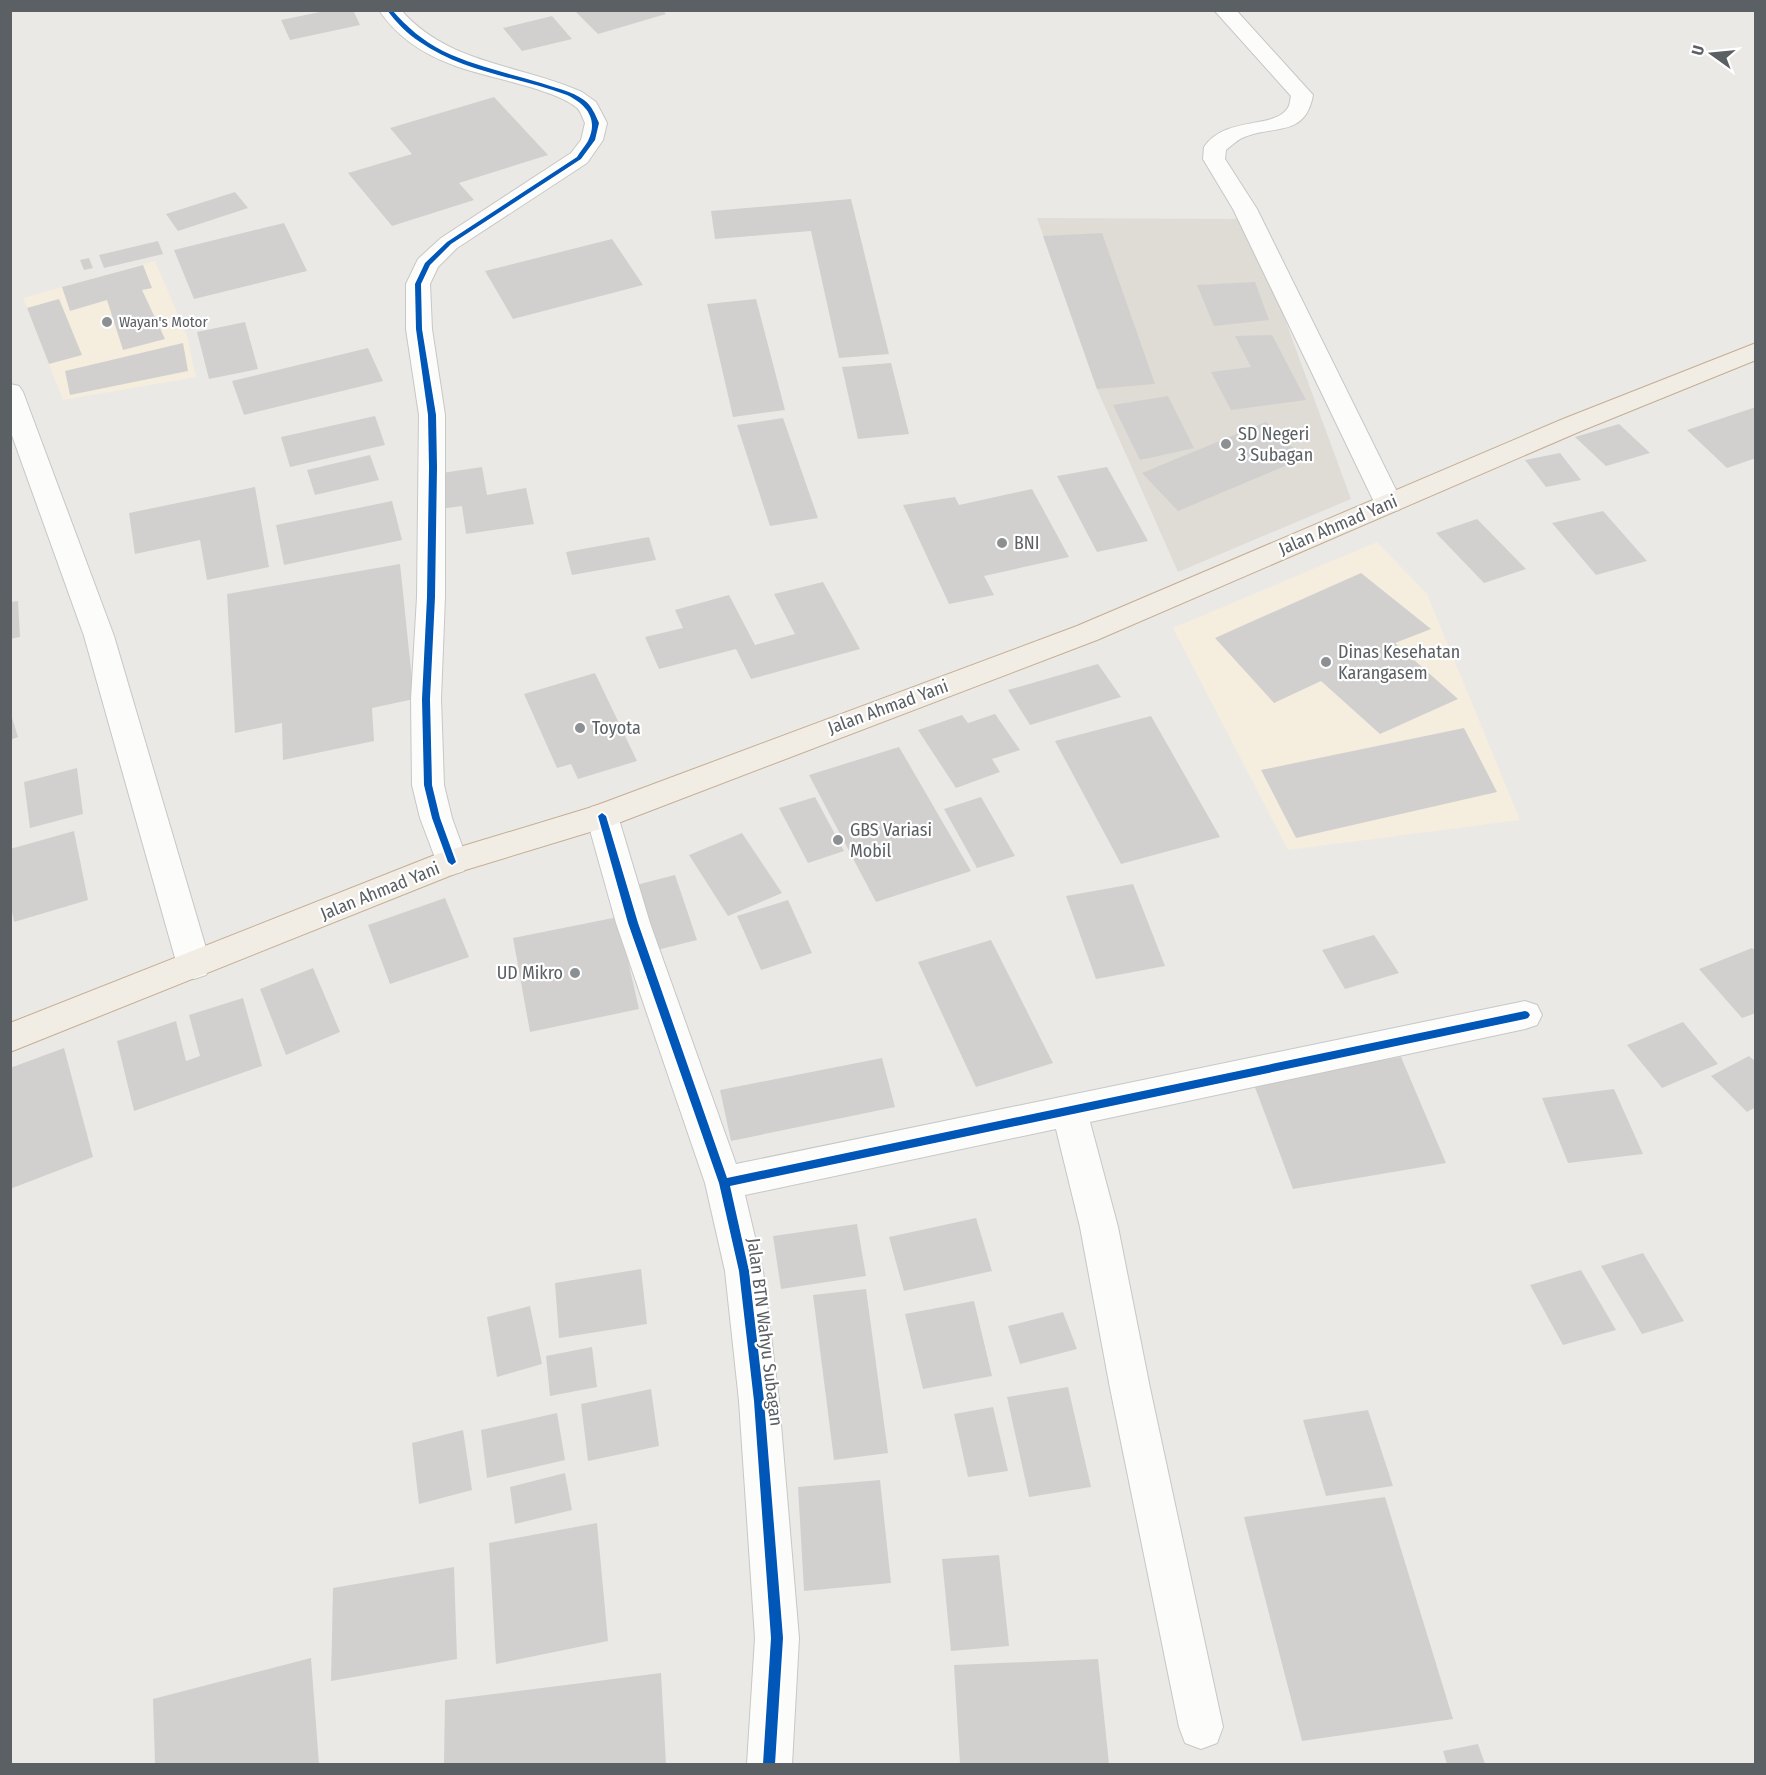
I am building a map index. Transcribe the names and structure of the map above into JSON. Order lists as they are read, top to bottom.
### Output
{
  "streets": {
    "highway": ["Jalan Ahmad Yani"],
    "street": ["Jalan BTN Wahyu Subagan"]
  },
  "crossings": [
    ["Jalan Ahmad Yani", "Jalan BTN Wahyu Subagan"]
  ],
  "places": [
    "Wayan's Motor",
    "SD Negeri 3 Subagan",
    "BNI",
    "Dinas Kesehatan Karangasem",
    "Toyota",
    "GBS Variasi Mobil",
    "UD Mikro"
  ],
  "north": "left"
}
